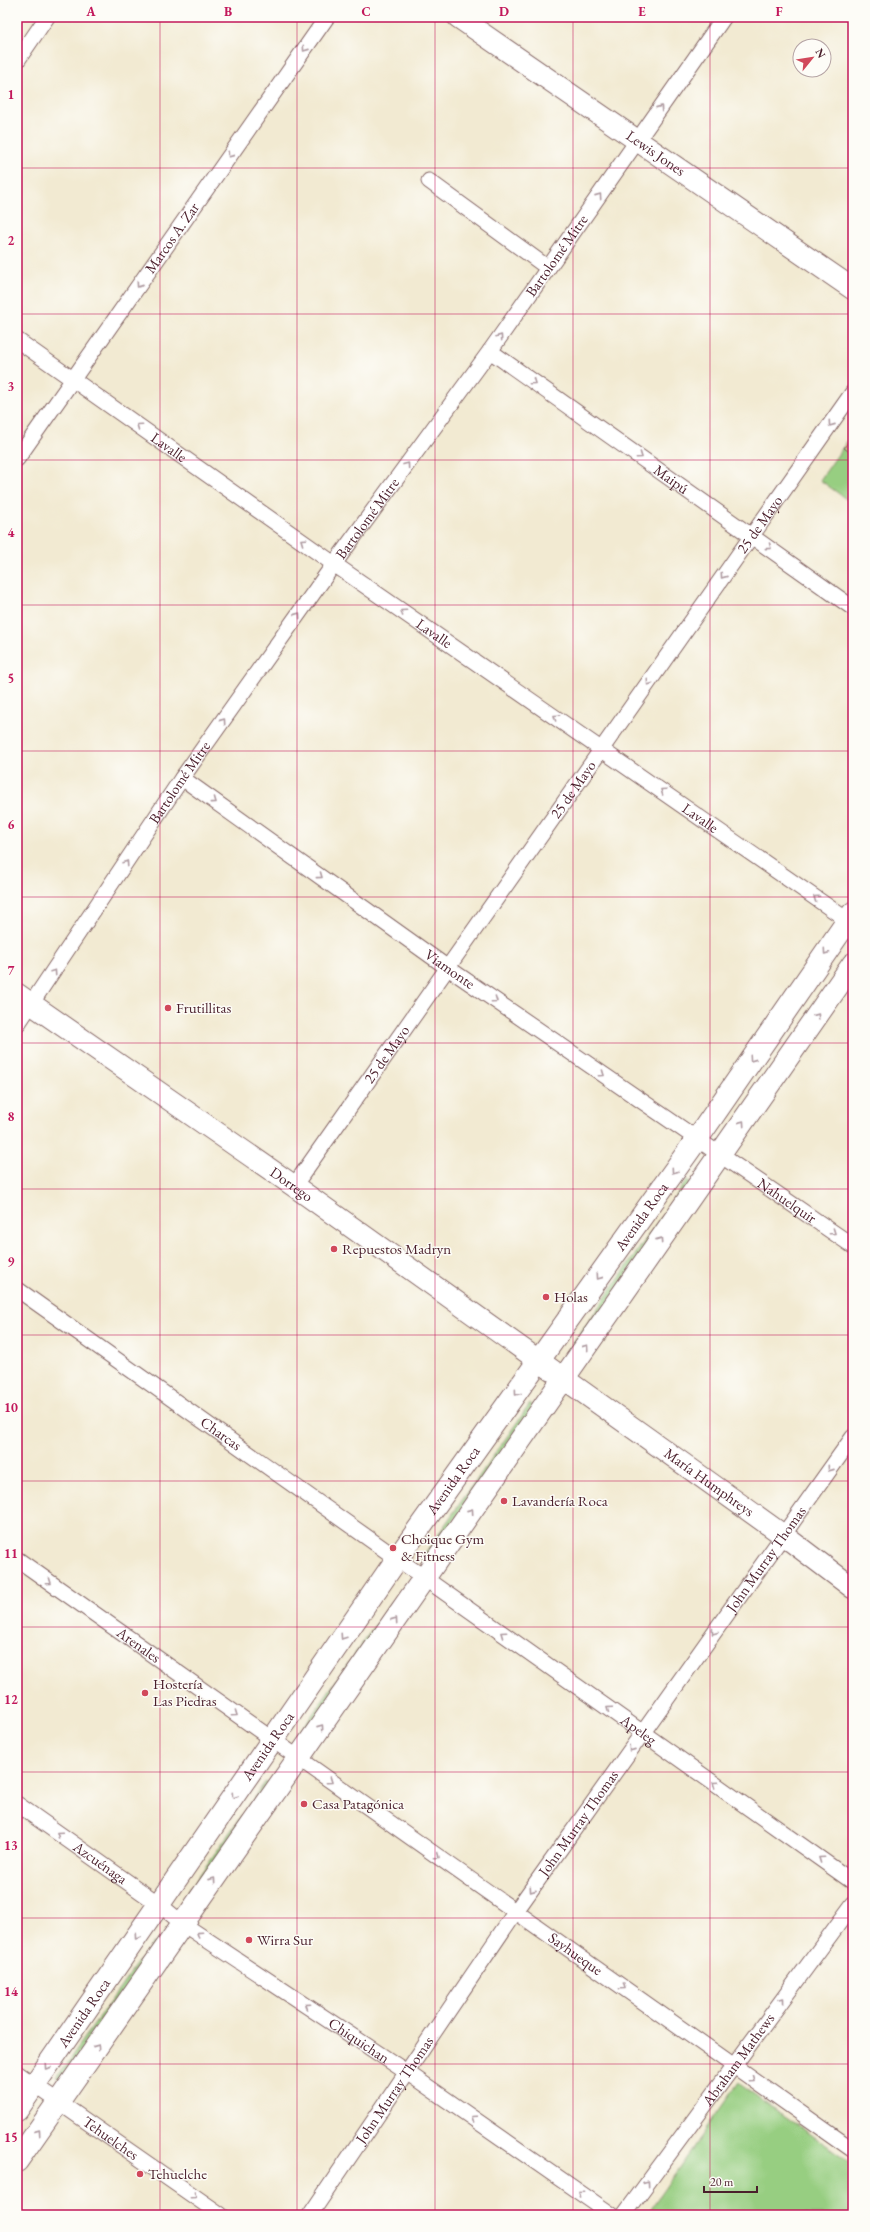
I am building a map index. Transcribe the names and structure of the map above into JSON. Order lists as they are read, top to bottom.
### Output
{
  "streets": {
    "main road": [
      "Lewis Jones",
      "Dorrego",
      "Avenida Roca",
      "María Humphreys"
    ],
    "street": [
      "Marcos A. Zar",
      "Bartolomé Mitre",
      "Lavalle",
      "Maipú",
      "25 de Mayo",
      "Viamonte",
      "Nahuelquir",
      "Charcas",
      "John Murray Thomas",
      "Arenales",
      "Apeleg",
      "Azcuénaga",
      "Sayhueque",
      "Chiquichan",
      "Abraham Mathews",
      "Tehuelches"
    ]
  },
  "crossings": [
    ["Lewis Jones", "Bartolomé Mitre"],
    ["Marcos A. Zar", "Lavalle"],
    ["Bartolomé Mitre", "Lavalle"],
    ["Bartolomé Mitre", "Maipú"],
    ["Bartolomé Mitre", "Viamonte"],
    ["Bartolomé Mitre", "Dorrego"],
    ["Lavalle", "25 de Mayo"],
    ["Lavalle", "Avenida Roca"],
    ["Maipú", "25 de Mayo"],
    ["25 de Mayo", "Viamonte"],
    ["25 de Mayo", "Dorrego"],
    ["Viamonte", "Nahuelquir"],
    ["Viamonte", "Avenida Roca"],
    ["Dorrego", "Avenida Roca"],
    ["Dorrego", "María Humphreys"],
    ["Nahuelquir", "Avenida Roca"],
    ["Avenida Roca", "Charcas"],
    ["Avenida Roca", "María Humphreys"],
    ["Avenida Roca", "Arenales"],
    ["Avenida Roca", "Apeleg"],
    ["Avenida Roca", "Azcuénaga"],
    ["Avenida Roca", "Sayhueque"],
    ["Avenida Roca", "Chiquichan"],
    ["Avenida Roca", "Tehuelches"],
    ["Charcas", "Apeleg"],
    ["María Humphreys", "John Murray Thomas"],
    ["John Murray Thomas", "Apeleg"],
    ["John Murray Thomas", "Sayhueque"],
    ["John Murray Thomas", "Chiquichan"],
    ["Arenales", "Sayhueque"],
    ["Azcuénaga", "Chiquichan"],
    ["Sayhueque", "Abraham Mathews"]
  ],
  "one_way": [
    "Marcos A. Zar",
    "Bartolomé Mitre",
    "Lavalle",
    "Maipú",
    "25 de Mayo",
    "Viamonte",
    "Nahuelquir",
    "John Murray Thomas",
    "Arenales",
    "Apeleg",
    "Azcuénaga",
    "Sayhueque",
    "Chiquichan",
    "Abraham Mathews",
    "Tehuelches"
  ],
  "places": [
    "Frutillitas",
    "Repuestos Madryn",
    "Holas",
    "Lavandería Roca",
    "Choique Gym & Fitness",
    "Hostería Las Piedras",
    "Casa Patagónica",
    "Wirra Sur",
    "Tehuelche"
  ],
  "scale_bar": "20 m",
  "north": "top right",
  "grid": {
    "columns": [
      "A",
      "B",
      "C",
      "D",
      "E",
      "F"
    ],
    "rows": [
      "1",
      "2",
      "3",
      "4",
      "5",
      "6",
      "7",
      "8",
      "9",
      "10",
      "11",
      "12",
      "13",
      "14",
      "15"
    ]
  }
}
